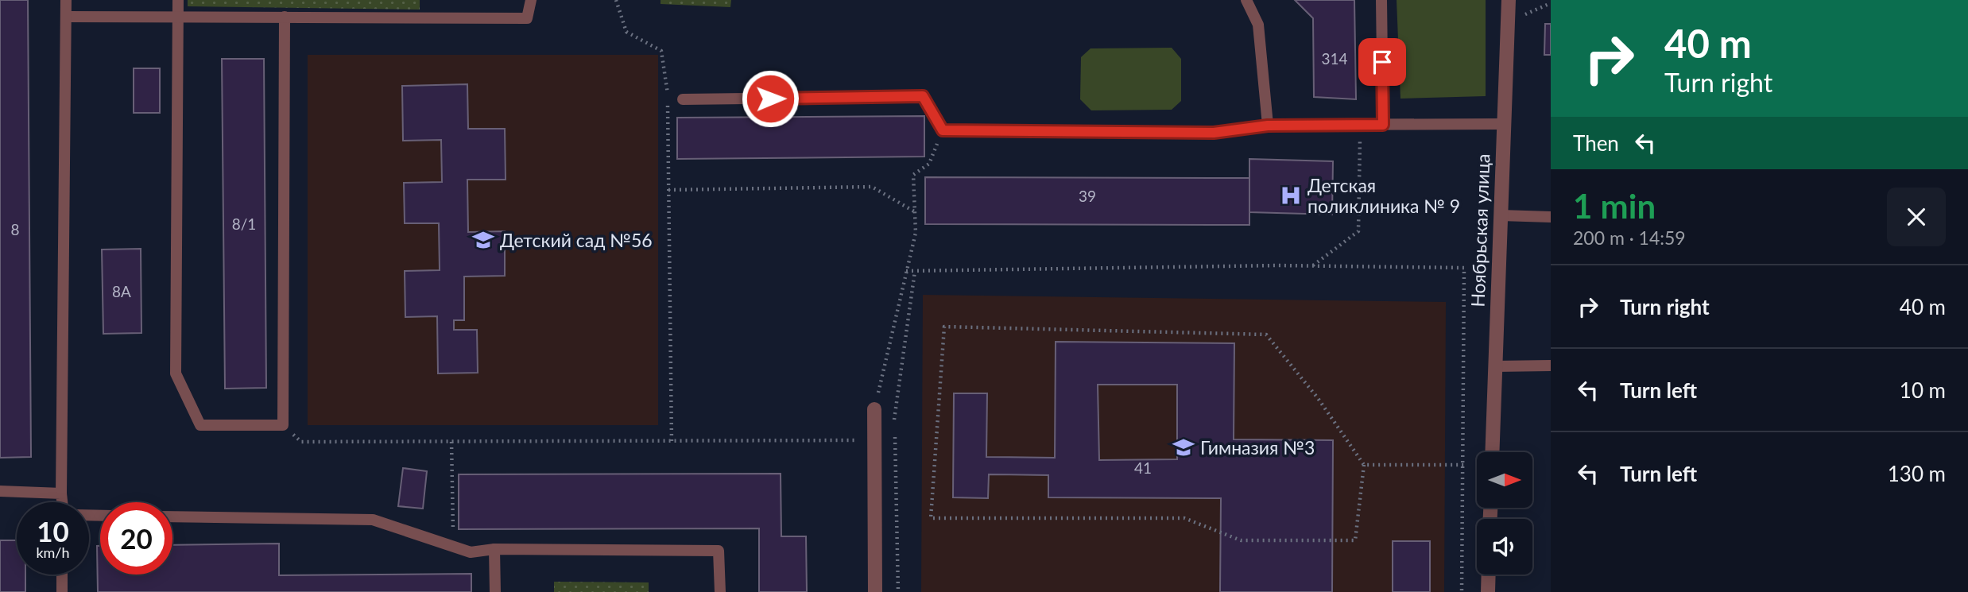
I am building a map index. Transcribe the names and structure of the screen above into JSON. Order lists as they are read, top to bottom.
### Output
{
  "streets": {
    "street": ["Ноябрьская улица"]
  },
  "places": {
    "hospital": ["Детская поликлиника № 9"],
    "school or university": ["Детский сад №56", "Гимназия №3"]
  },
  "house_numbers": [
    "314",
    "39",
    "8/1",
    "8",
    "8А",
    "41"
  ],
  "north": "right",
  "page": {
    "turn": ["40 m", "Turn right"],
    "then": "Then",
    "heading": ["1 min", "200 m · 14:59"],
    "list": [
      {
        "name": "Turn right",
        "value": "40 m"
      },
      {
        "name": "Turn left",
        "value": "10 m"
      },
      {
        "name": "Turn left",
        "value": "130 m"
      }
    ],
    "speed": "10 km/h",
    "limit": "20"
  }
}
